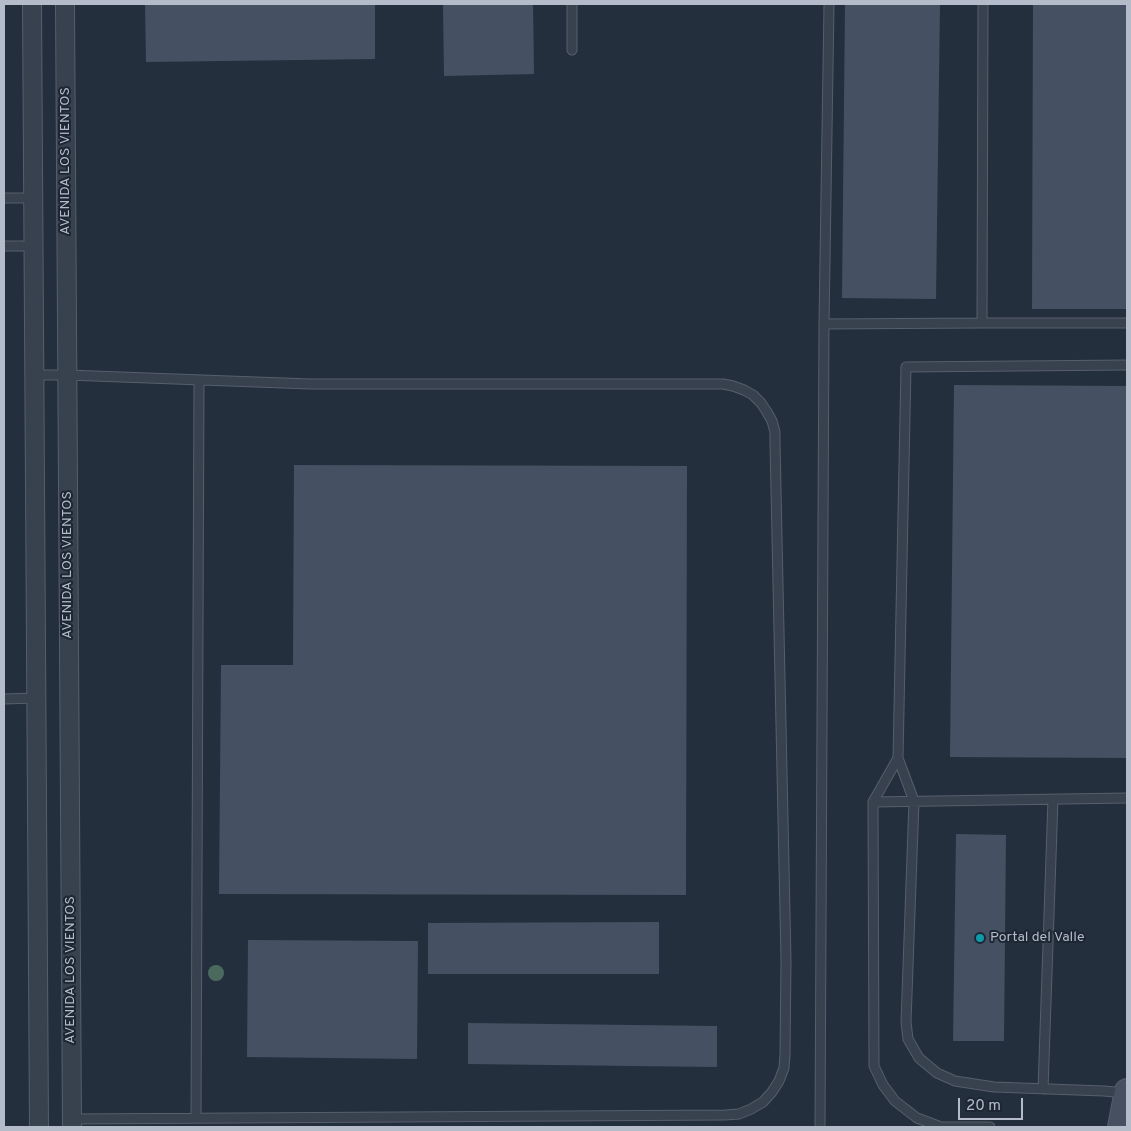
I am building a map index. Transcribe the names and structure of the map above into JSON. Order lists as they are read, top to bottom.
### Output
{
  "streets": {
    "street": ["AVENIDA LOS VIENTOS"]
  },
  "places": ["Portal del Valle"],
  "scale_bar": "20 m"
}
